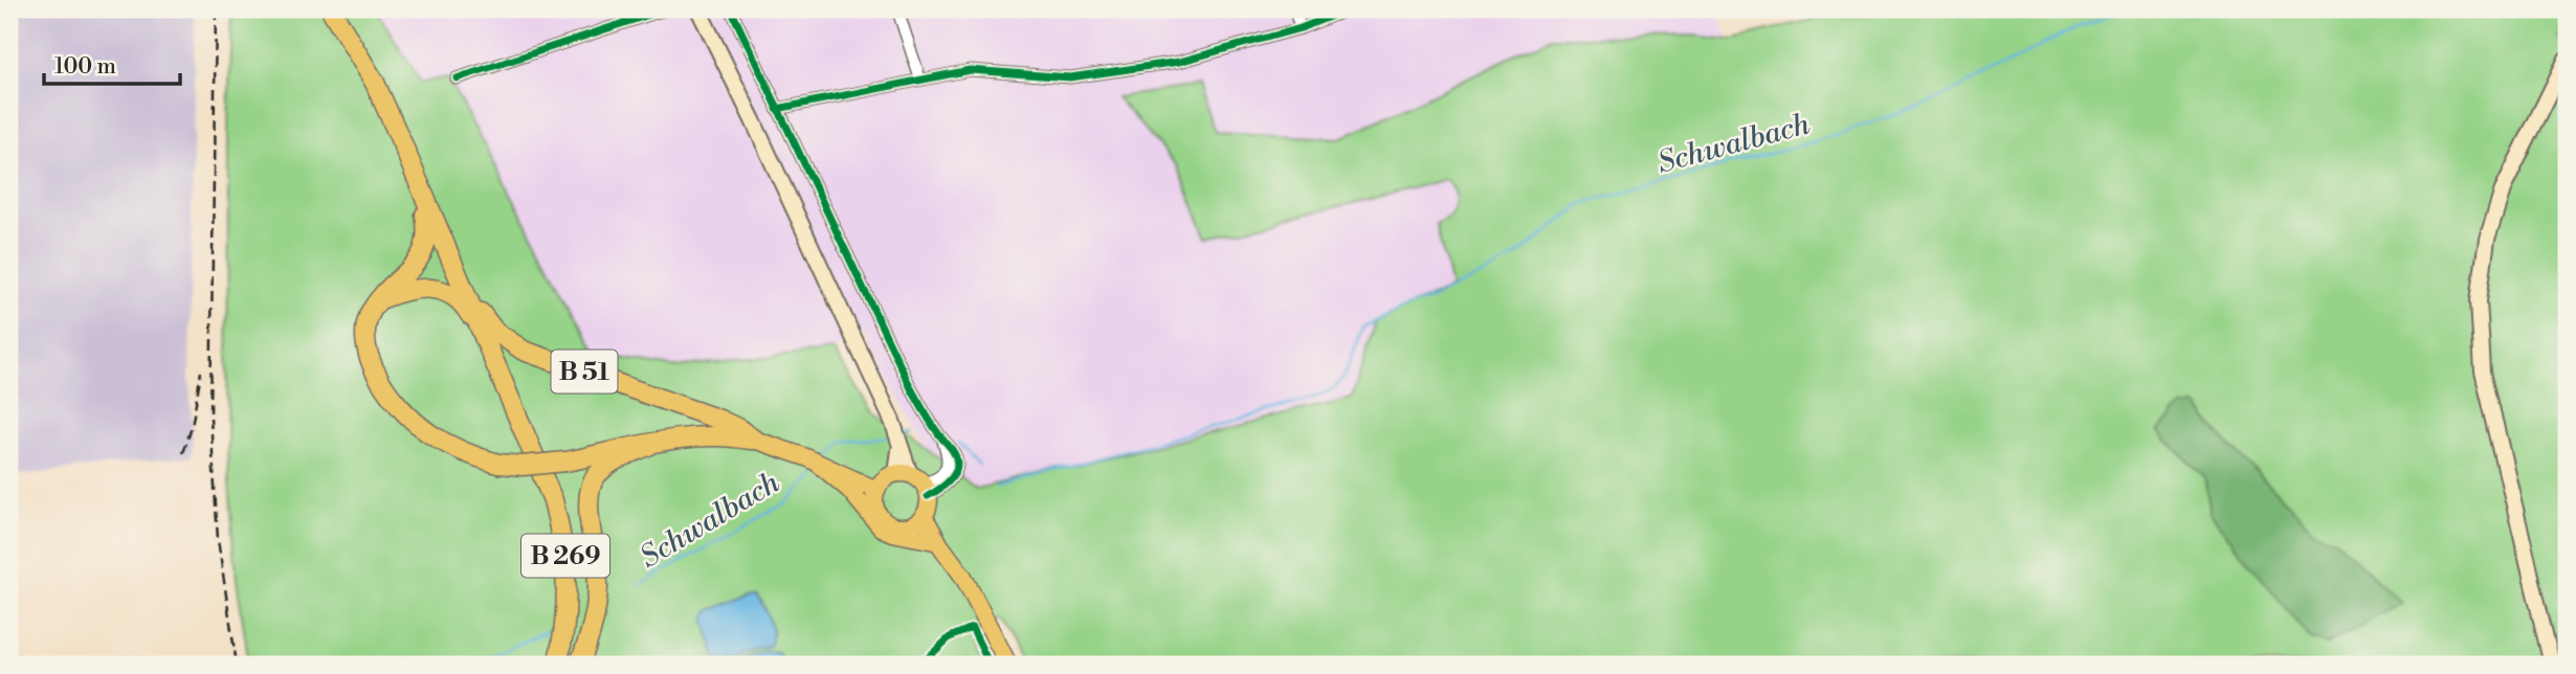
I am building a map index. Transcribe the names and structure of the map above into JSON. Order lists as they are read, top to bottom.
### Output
{
  "streets": {
    "highway": ["B 51", "B 269"]
  },
  "crossings": [
    ["B 51", "B 269"]
  ],
  "water": ["Schwalbach"],
  "scale_bar": "100 m"
}
